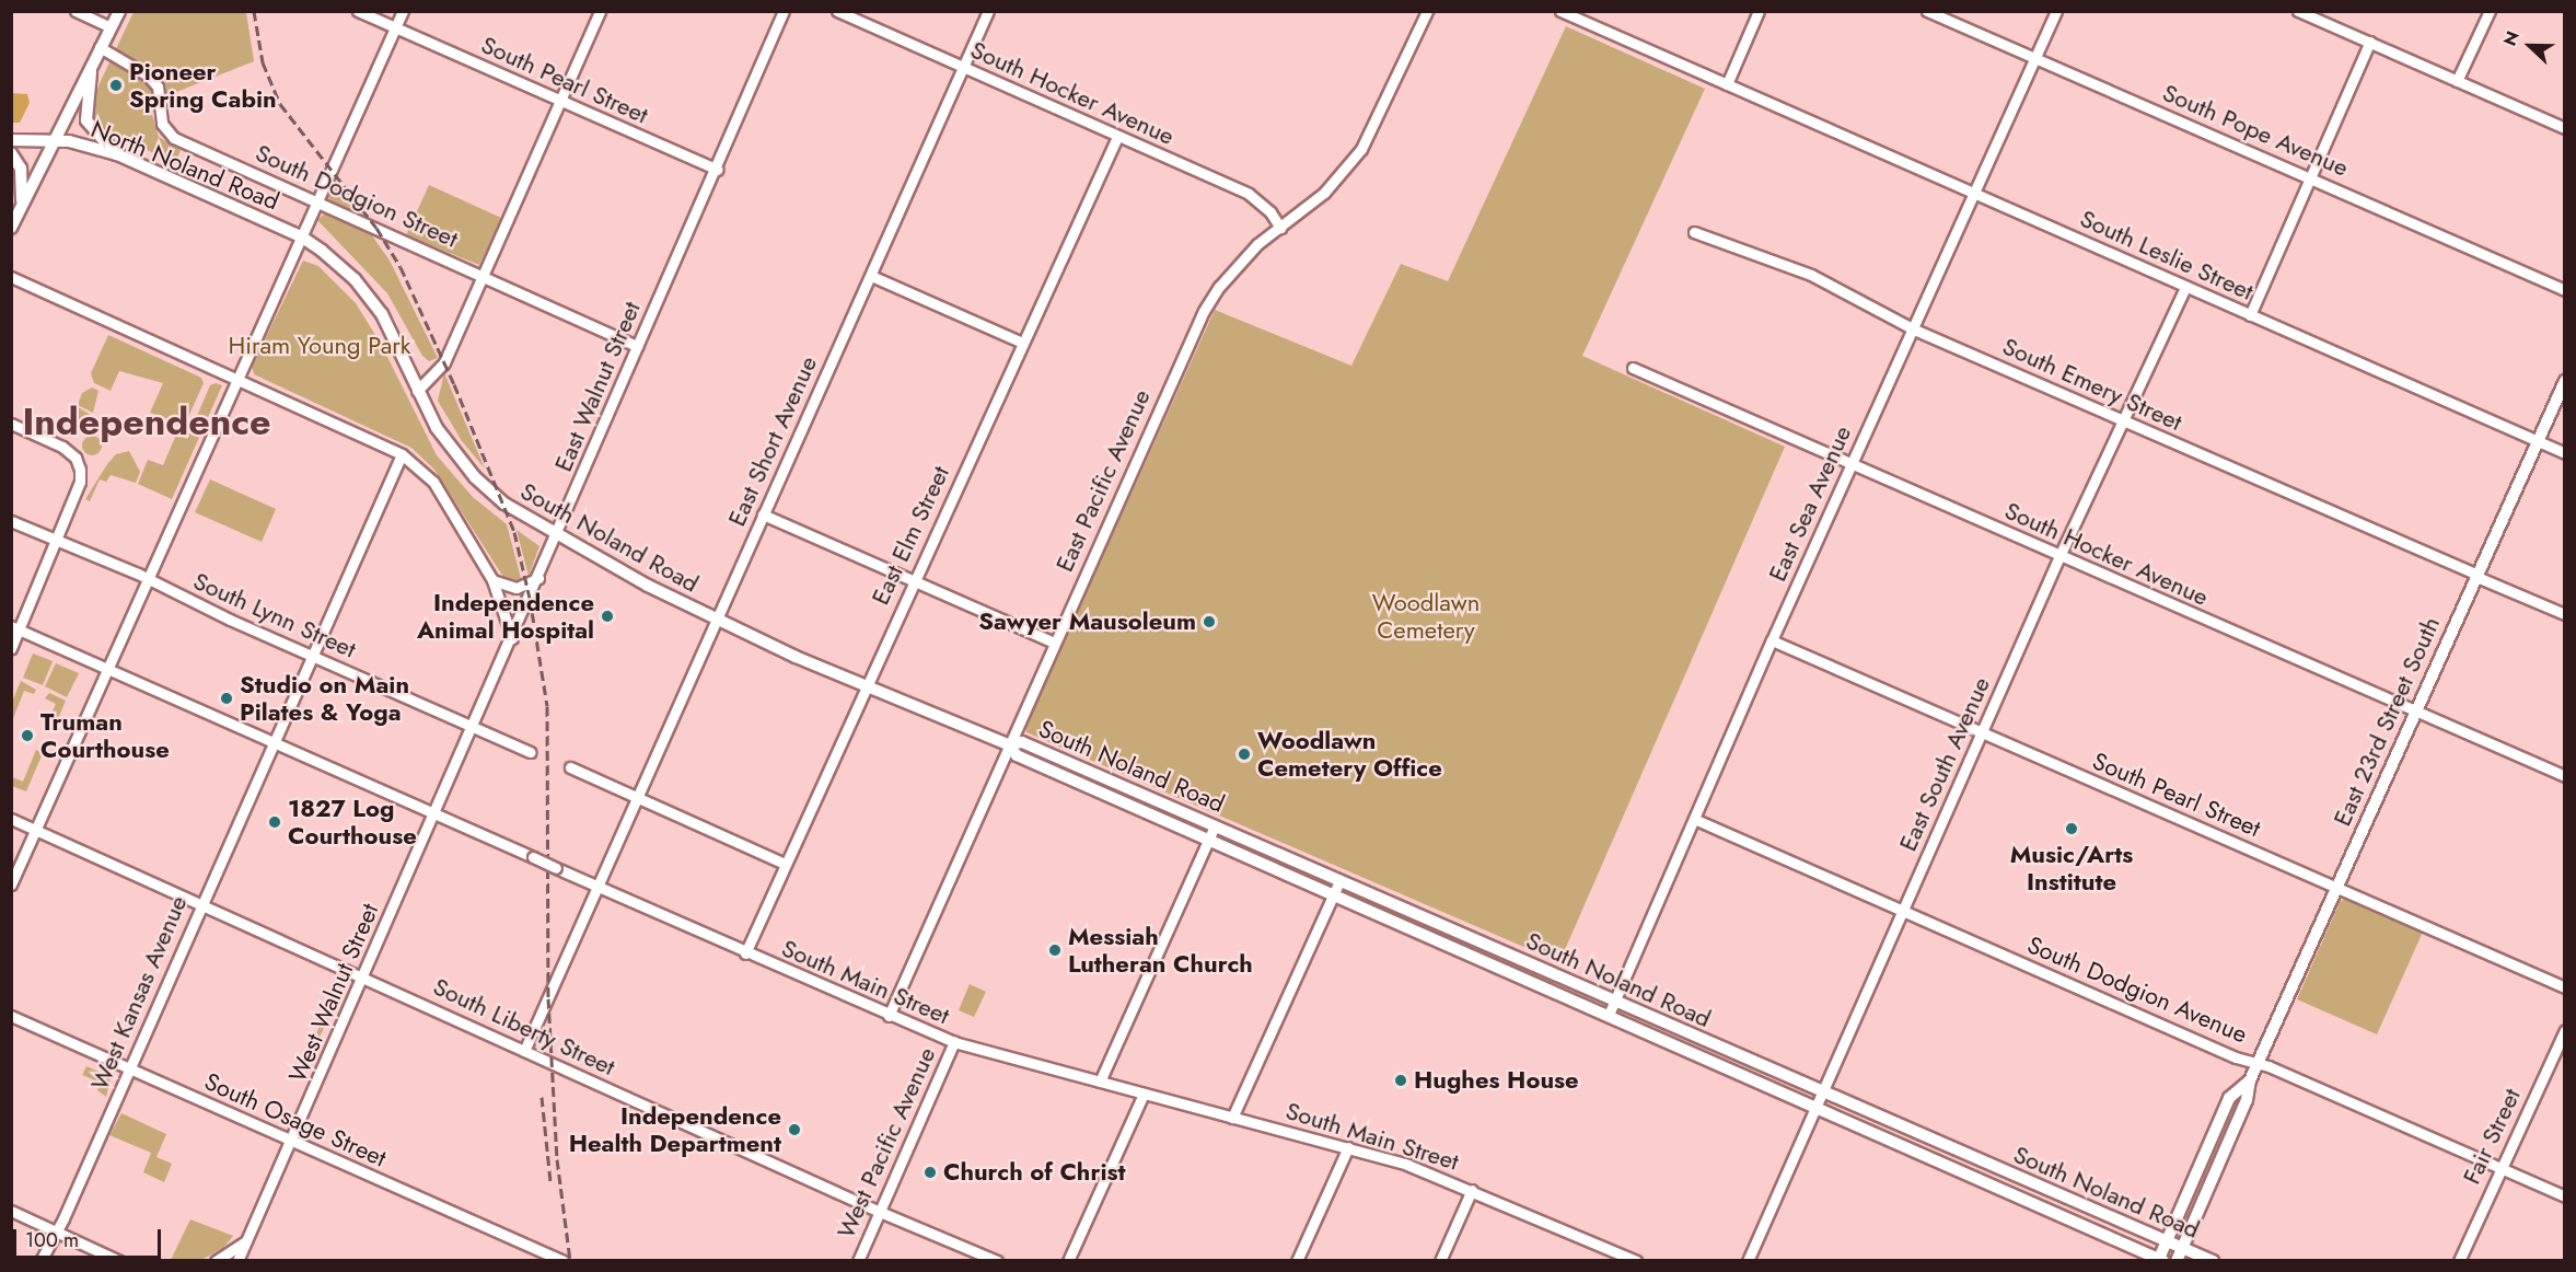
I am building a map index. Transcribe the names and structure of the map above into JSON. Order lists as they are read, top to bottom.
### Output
{
  "streets": {
    "main road": ["North Noland Road", "South Noland Road", "East 23rd Street South"],
    "street": [
      "South Pearl Street",
      "South Hocker Avenue",
      "South Pope Avenue",
      "South Dodgion Street",
      "South Leslie Street",
      "South Emery Street",
      "East Walnut Street",
      "East Short Avenue",
      "East Pacific Avenue",
      "East Sea Avenue",
      "East Elm Street",
      "South Lynn Street",
      "East South Avenue",
      "South Main Street",
      "South Dodgion Avenue",
      "West Kansas Avenue",
      "West Walnut Street",
      "South Liberty Street",
      "South Osage Street",
      "Fair Street",
      "West Pacific Avenue"
    ]
  },
  "crossings": [
    ["South Pearl Street", "East Walnut Street"],
    ["South Pearl Street", "East Sea Avenue"],
    ["South Pearl Street", "East 23rd Street South"],
    ["South Pearl Street", "East South Avenue"],
    ["South Hocker Avenue", "East Short Avenue"],
    ["South Hocker Avenue", "East Pacific Avenue"],
    ["South Hocker Avenue", "East Sea Avenue"],
    ["South Hocker Avenue", "East Elm Street"],
    ["South Hocker Avenue", "East 23rd Street South"],
    ["South Hocker Avenue", "East South Avenue"],
    ["South Pope Avenue", "East Sea Avenue"],
    ["North Noland Road", "South Noland Road"],
    ["South Dodgion Street", "East Walnut Street"],
    ["South Leslie Street", "East Sea Avenue"],
    ["South Leslie Street", "East 23rd Street South"],
    ["South Leslie Street", "East South Avenue"],
    ["South Emery Street", "East Sea Avenue"],
    ["South Emery Street", "East 23rd Street South"],
    ["South Emery Street", "East South Avenue"],
    ["East Walnut Street", "South Noland Road"],
    ["East Walnut Street", "South Lynn Street"],
    ["East Walnut Street", "South Main Street"],
    ["East Walnut Street", "West Walnut Street"],
    ["East Short Avenue", "South Noland Road"],
    ["East Short Avenue", "South Main Street"],
    ["East Short Avenue", "South Liberty Street"],
    ["East Pacific Avenue", "South Noland Road"],
    ["East Pacific Avenue", "South Main Street"],
    ["East Sea Avenue", "South Noland Road"],
    ["East Sea Avenue", "South Dodgion Avenue"],
    ["East Elm Street", "South Noland Road"],
    ["East Elm Street", "South Main Street"],
    ["South Noland Road", "East 23rd Street South"],
    ["South Noland Road", "East South Avenue"],
    ["South Lynn Street", "West Kansas Avenue"],
    ["East 23rd Street South", "South Dodgion Avenue"],
    ["East South Avenue", "South Dodgion Avenue"],
    ["South Main Street", "West Kansas Avenue"],
    ["South Main Street", "West Walnut Street"],
    ["South Main Street", "West Pacific Avenue"],
    ["South Dodgion Avenue", "Fair Street"],
    ["West Kansas Avenue", "South Liberty Street"],
    ["West Kansas Avenue", "South Osage Street"],
    ["West Walnut Street", "South Liberty Street"],
    ["West Walnut Street", "South Osage Street"],
    ["South Liberty Street", "West Pacific Avenue"]
  ],
  "districts": ["Independence"],
  "parks": ["Hiram Young Park", "Woodlawn Cemetery"],
  "places": [
    "Pioneer Spring Cabin",
    "Independence Animal Hospital",
    "Sawyer Mausoleum",
    "Studio on Main Pilates & Yoga",
    "Truman Courthouse",
    "Woodlawn Cemetery Office",
    "1827 Log Courthouse",
    "Music/Arts Institute",
    "Messiah Lutheran Church",
    "Hughes House",
    "Independence Health Department",
    "Church of Christ"
  ],
  "scale_bar": "100 m",
  "north": "left"
}
